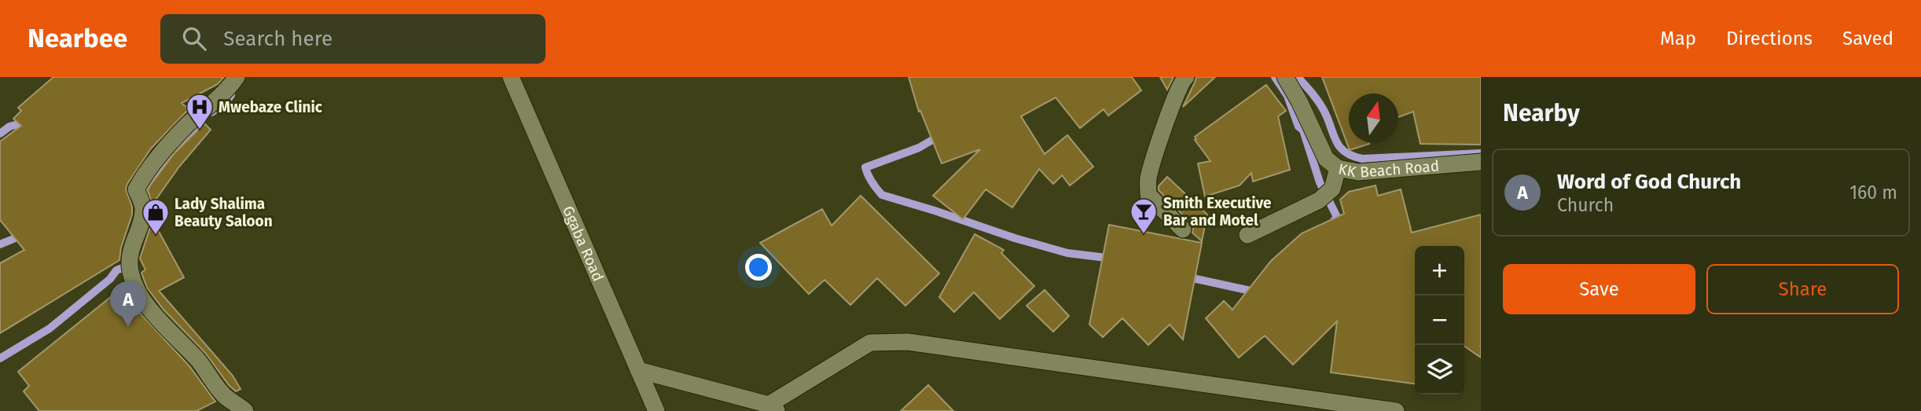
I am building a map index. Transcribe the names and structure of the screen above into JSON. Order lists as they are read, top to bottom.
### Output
{
  "streets": {
    "street": ["KK Beach Road", "Ggaba Road"]
  },
  "places": {
    "hospital": ["Mwebaze Clinic"],
    "bar": ["Smith Executive Bar and Motel"],
    "shop": ["Lady Shalima Beauty Saloon"]
  },
  "north": "top",
  "page": {
    "header": "Nearbee",
    "search": "Search here",
    "nav": ["Map", "Directions", "Saved"],
    "heading": "Nearby",
    "list": [
      {
        "mark": "A",
        "name": "Word of God Church",
        "note": "Church",
        "value": "160 m"
      }
    ],
    "map_buttons": ["+", "−"],
    "buttons": ["Save", "Share"],
    "pins": "A"
  }
}
